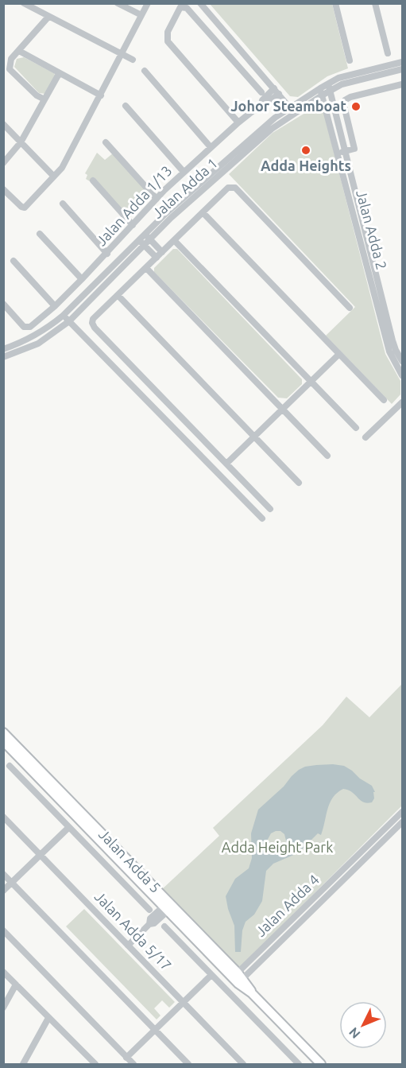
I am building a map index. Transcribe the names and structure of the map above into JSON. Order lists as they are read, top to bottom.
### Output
{
  "streets": {
    "main road": ["Jalan Adda 5"],
    "street": [
      "Jalan Adda 1",
      "Jalan Adda 1/13",
      "Jalan Adda 2",
      "Jalan Adda 4",
      "Jalan Adda 5/17"
    ]
  },
  "crossings": [
    ["Jalan Adda 1", "Jalan Adda 2"],
    ["Jalan Adda 5", "Jalan Adda 4"]
  ],
  "parks": ["Adda Height Park"],
  "places": ["Johor Steamboat", "Adda Heights"],
  "north": "bottom left"
}
